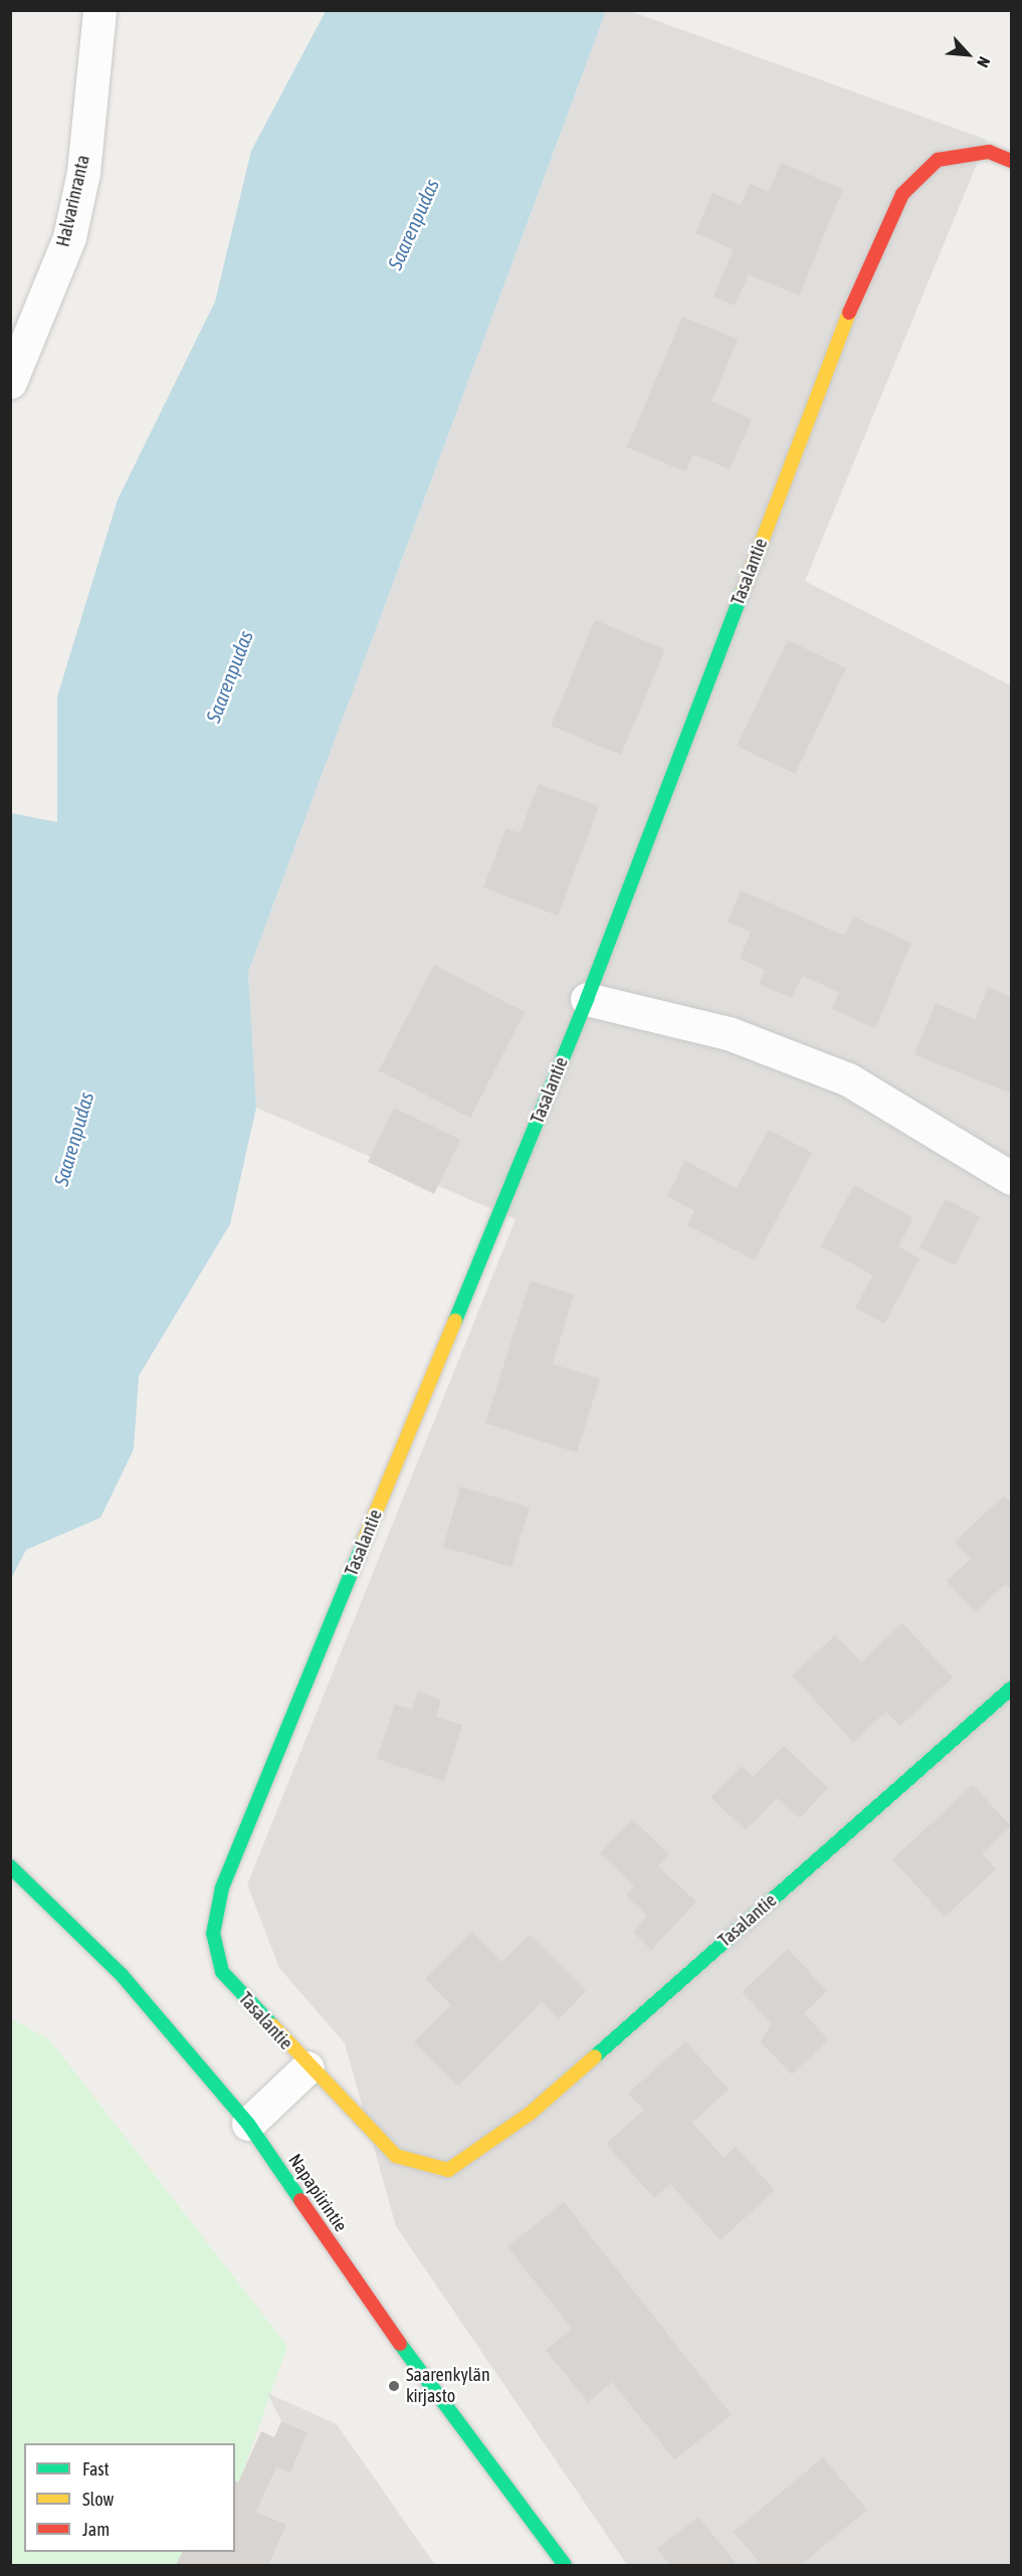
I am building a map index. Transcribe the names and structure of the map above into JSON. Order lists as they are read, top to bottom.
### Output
{
  "streets": {
    "street": ["Halvarinranta", "Tasalantie", "Napapiirintie"]
  },
  "water": ["Saarenpudas"],
  "places": ["Saarenkylän kirjasto"],
  "legend": ["Fast", "Slow", "Jam"],
  "north": "bottom right"
}
